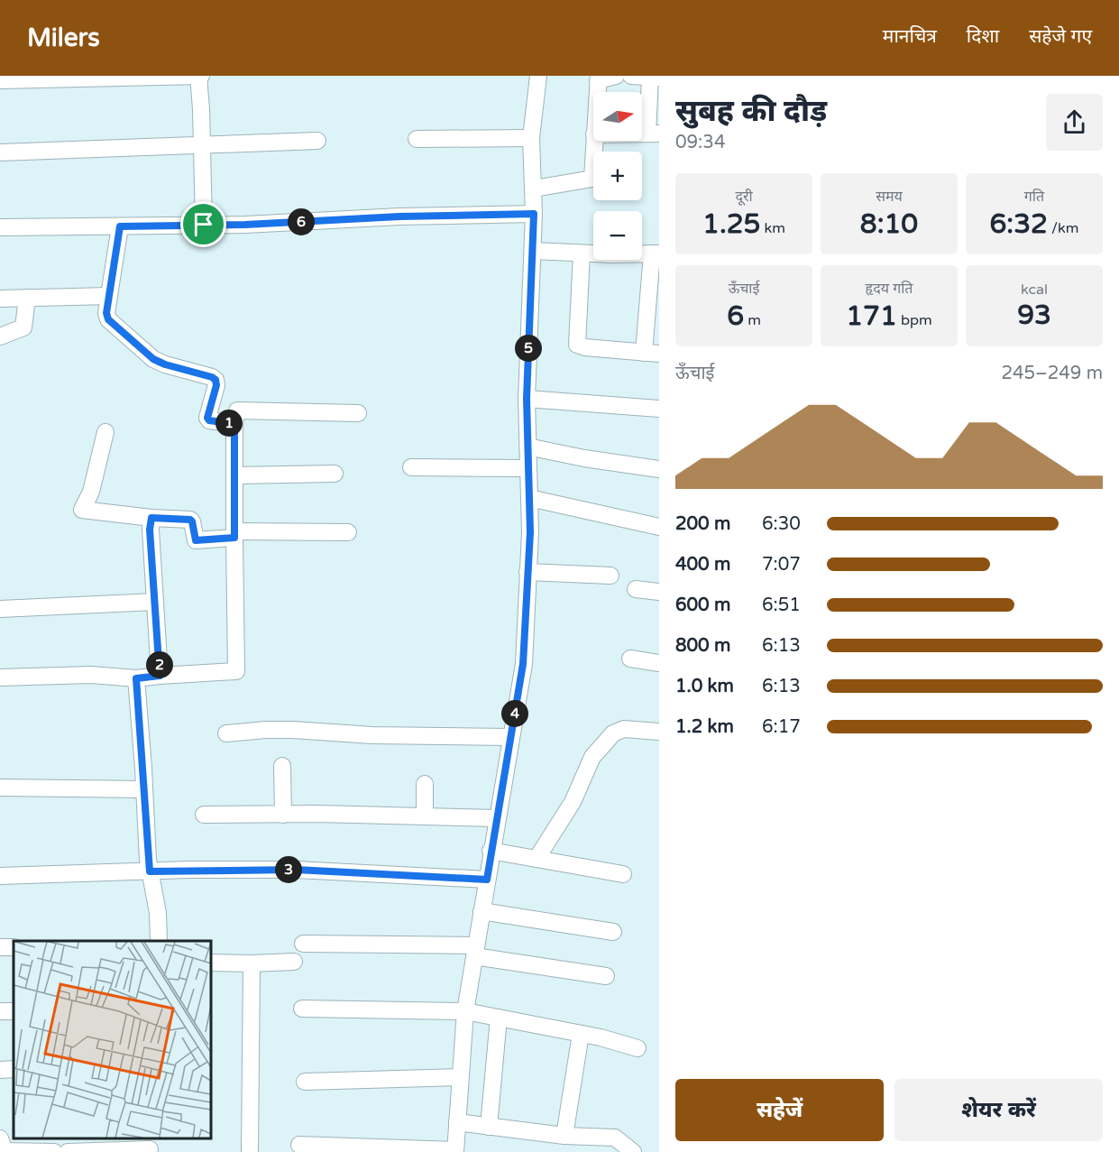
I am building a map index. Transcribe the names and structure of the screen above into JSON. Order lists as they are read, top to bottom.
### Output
{
  "north": "right",
  "page": {
    "header": "Milers",
    "nav": ["मानचित्र", "दिशा", "सहेजे गए"],
    "heading": ["सुबह की दौड़", "09:34"],
    "map_buttons": ["+", "−"],
    "stats": [
      ["दूरी", "1.25 km"],
      ["समय", "8:10"],
      ["गति", "6:32 /km"],
      ["ऊँचाई", "6 m"],
      ["हृदय गति", "171 bpm"],
      ["kcal", "93"]
    ],
    "pins": [
      "6",
      "5",
      "1",
      "2",
      "4",
      "3"
    ],
    "chart": ["ऊँचाई", "245–249 m"],
    "list": [
      {
        "name": "200 m",
        "note": "6:30"
      },
      {
        "name": "400 m",
        "note": "7:07"
      },
      {
        "name": "600 m",
        "note": "6:51"
      },
      {
        "name": "800 m",
        "note": "6:13"
      },
      {
        "name": "1.0 km",
        "note": "6:13"
      },
      {
        "name": "1.2 km",
        "note": "6:17"
      }
    ],
    "buttons": ["सहेजें", "शेयर करें"]
  }
}
